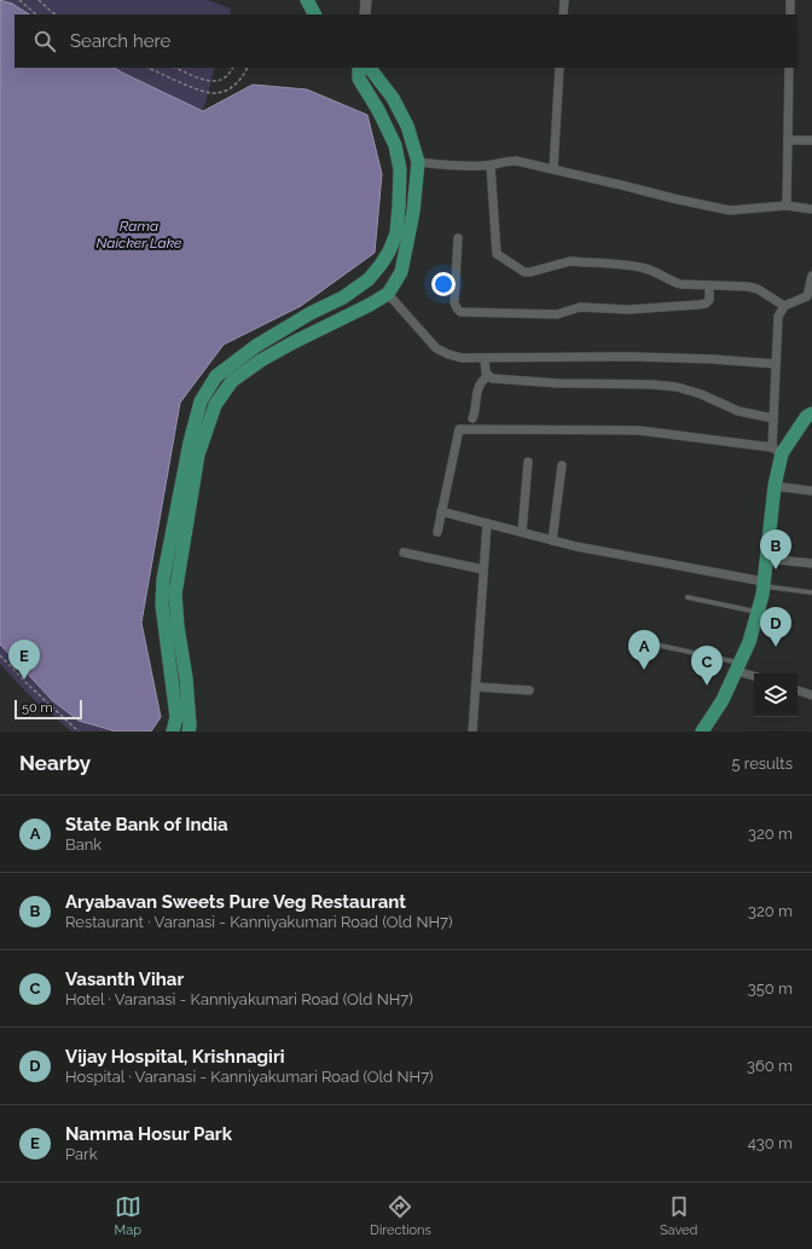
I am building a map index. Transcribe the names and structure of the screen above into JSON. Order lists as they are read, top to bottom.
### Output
{
  "water": ["Rama Naicker Lake"],
  "scale_bar": "50 m",
  "page": {
    "search": "Search here",
    "pins": [
      "B",
      "D",
      "A",
      "E",
      "C"
    ],
    "scale": "50 m",
    "heading": ["Nearby", "5 results"],
    "list": [
      {
        "mark": "A",
        "name": "State Bank of India",
        "note": "Bank",
        "value": "320 m"
      },
      {
        "mark": "B",
        "name": "Aryabavan Sweets Pure Veg Restaurant",
        "note": "Restaurant · Varanasi - Kanniyakumari Road (Old NH7)",
        "value": "320 m"
      },
      {
        "mark": "C",
        "name": "Vasanth Vihar",
        "note": "Hotel · Varanasi - Kanniyakumari Road (Old NH7)",
        "value": "350 m"
      },
      {
        "mark": "D",
        "name": "Vijay Hospital, Krishnagiri",
        "note": "Hospital · Varanasi - Kanniyakumari Road (Old NH7)",
        "value": "360 m"
      },
      {
        "mark": "E",
        "name": "Namma Hosur Park",
        "note": "Park",
        "value": "430 m"
      }
    ],
    "nav": ["Map", "Directions", "Saved"]
  }
}
